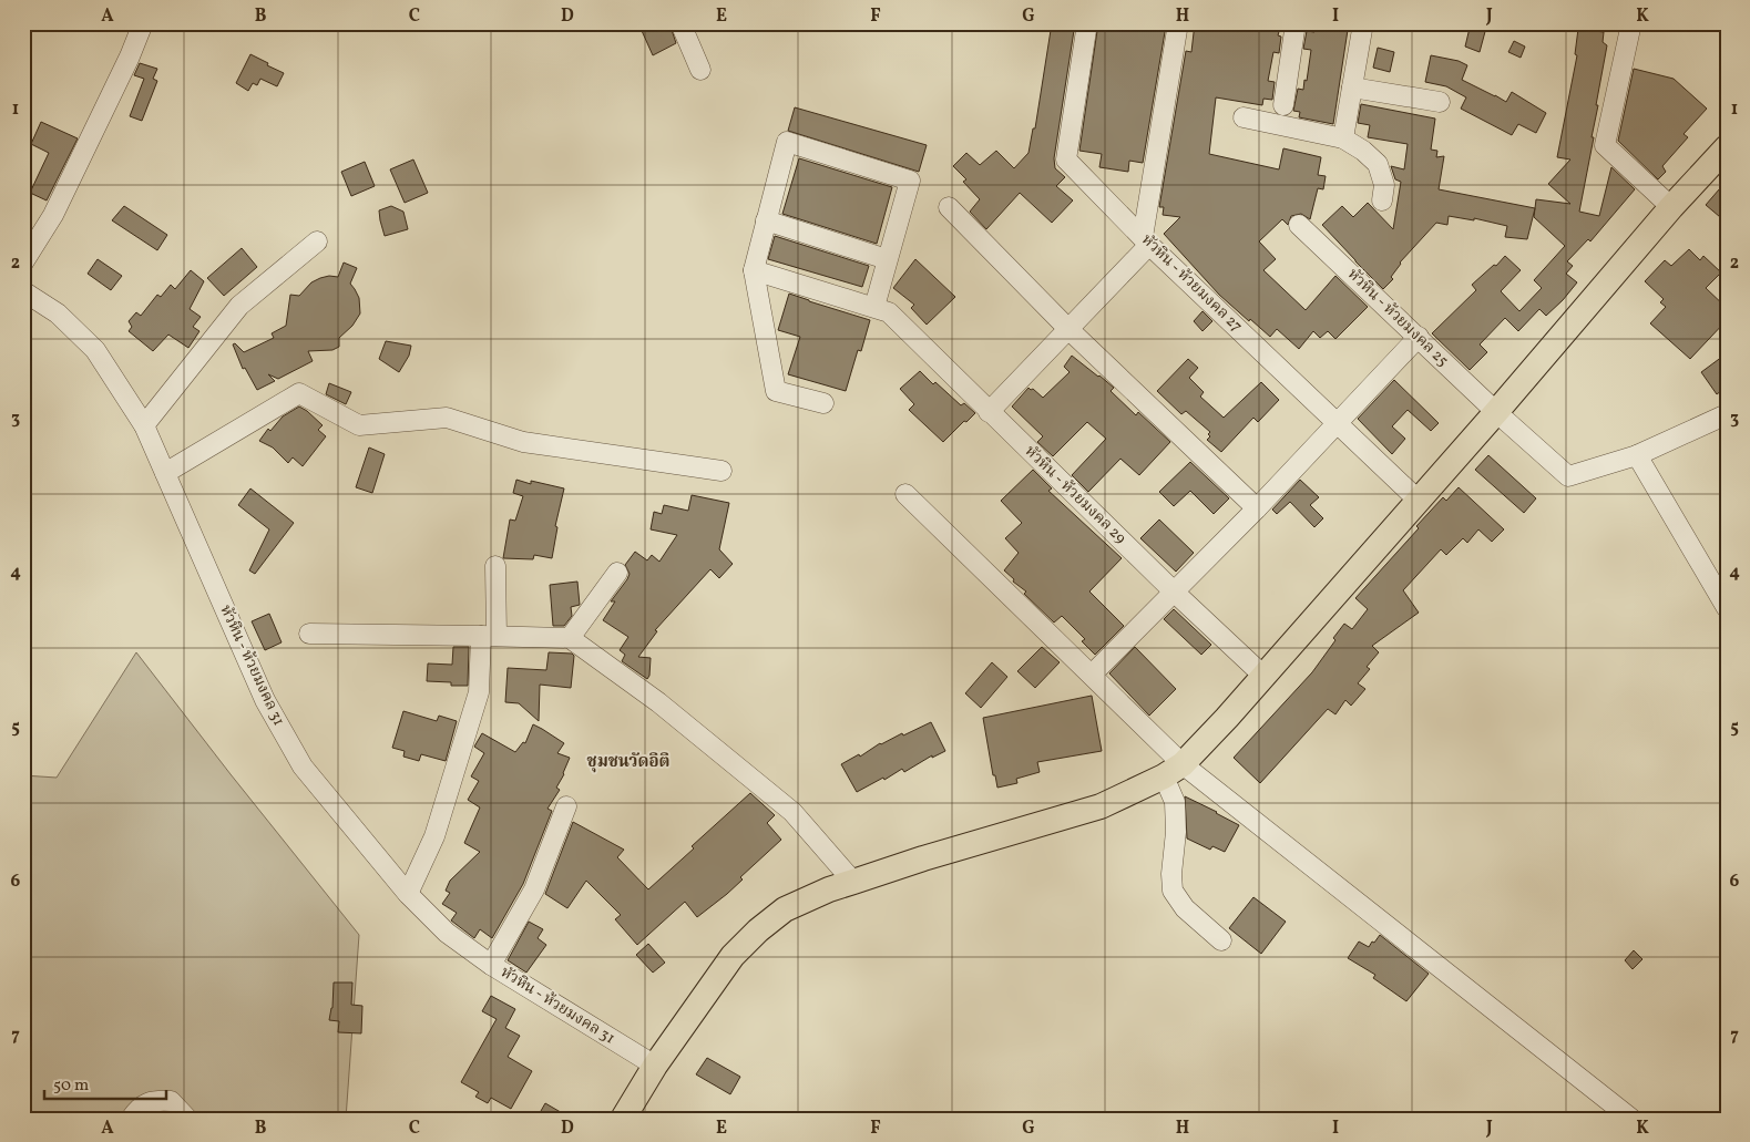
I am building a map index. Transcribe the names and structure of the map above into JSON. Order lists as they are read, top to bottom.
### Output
{
  "streets": {
    "street": [
      "หัวหิน - ห้วยมงคล 27",
      "หัวหิน - ห้วยมงคล 25",
      "หัวหิน - ห้วยมงคล 29",
      "หัวหิน - ห้วยมงคล 31"
    ]
  },
  "districts": ["ชุมชนวัดอิติ"],
  "scale_bar": "50 m",
  "grid": {
    "columns": [
      "A",
      "B",
      "C",
      "D",
      "E",
      "F",
      "G",
      "H",
      "I",
      "J",
      "K"
    ],
    "rows": [
      "1",
      "2",
      "3",
      "4",
      "5",
      "6",
      "7"
    ]
  }
}
